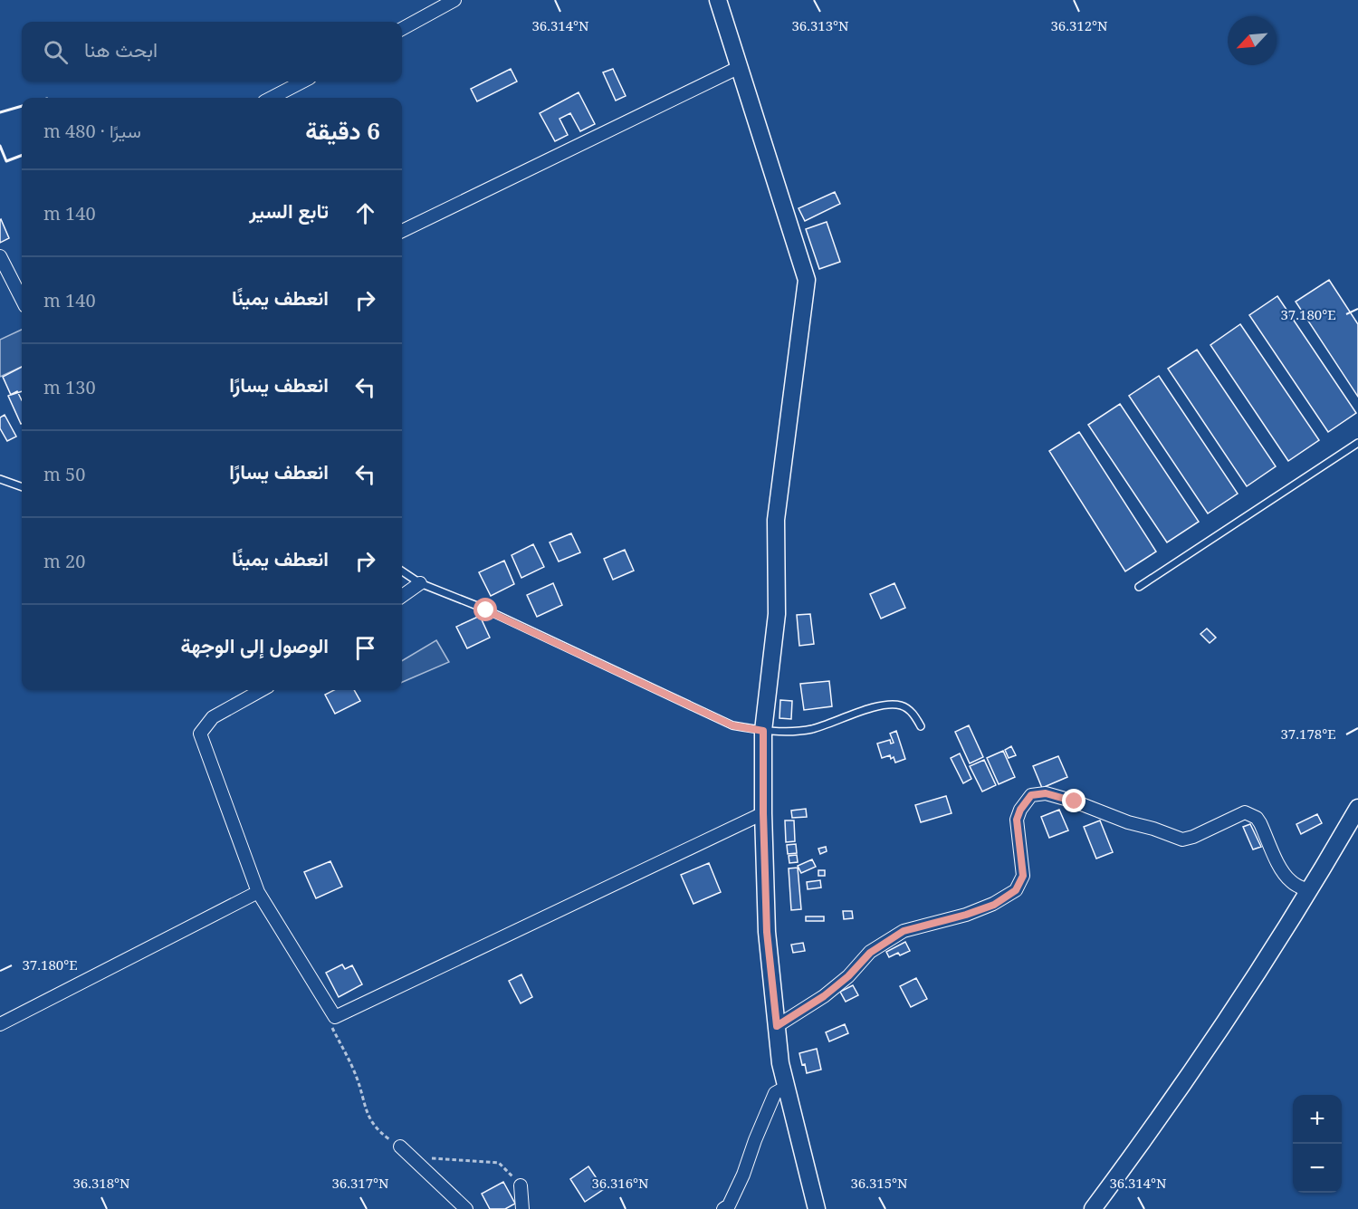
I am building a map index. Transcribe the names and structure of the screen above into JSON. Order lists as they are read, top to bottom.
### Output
{
  "north": "bottom left",
  "page": {
    "search": "ابحث هنا",
    "heading": ["6 دقيقة", "سيرًا · 480 m"],
    "list": [
      ["تابع السير", "140 m"],
      ["انعطف يمينًا", "140 m"],
      ["انعطف يسارًا", "130 m"],
      ["انعطف يسارًا", "50 m"],
      ["انعطف يمينًا", "20 m"],
      "الوصول إلى الوجهة"
    ],
    "map_buttons": ["+", "−"]
  },
  "coordinates": [
    "36.314°N",
    "36.313°N",
    "36.312°N",
    "37.180°E",
    "37.178°E",
    "36.318°N",
    "36.317°N",
    "36.316°N",
    "36.315°N"
  ]
}
